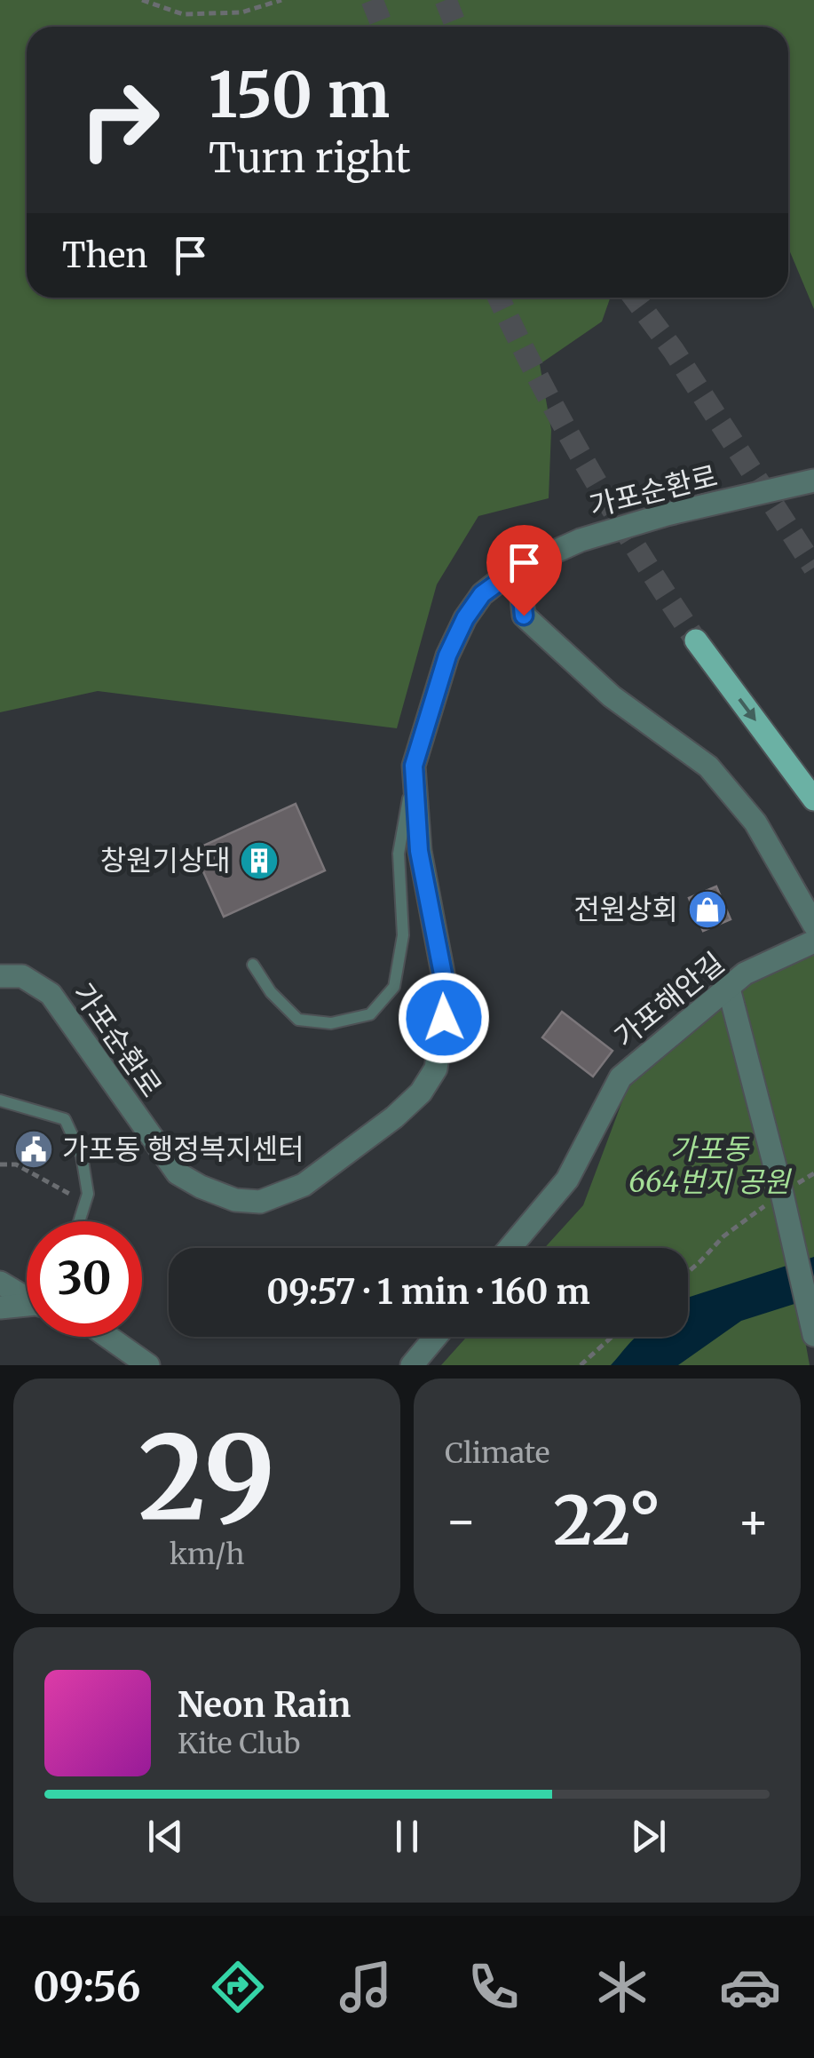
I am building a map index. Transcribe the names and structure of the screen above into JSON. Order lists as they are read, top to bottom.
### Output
{
  "streets": {
    "street": ["가포순환로", "가포해안길"]
  },
  "parks": ["가포동 664번지 공원"],
  "places": {
    "building": ["창원기상대"],
    "shop": ["전원상회"],
    "public building": ["가포동 행정복지센터"]
  },
  "page": {
    "turn": ["150 m", "Turn right"],
    "then": "Then",
    "limit": "30",
    "trip": "09:57 · 1 min · 160 m",
    "tile": [
      ["29", "km/h"],
      "Climate"
    ],
    "heat": ["−", "22°", "+"],
    "song": ["Neon Rain", "Kite Club"],
    "tabs": "09:56"
  }
}
